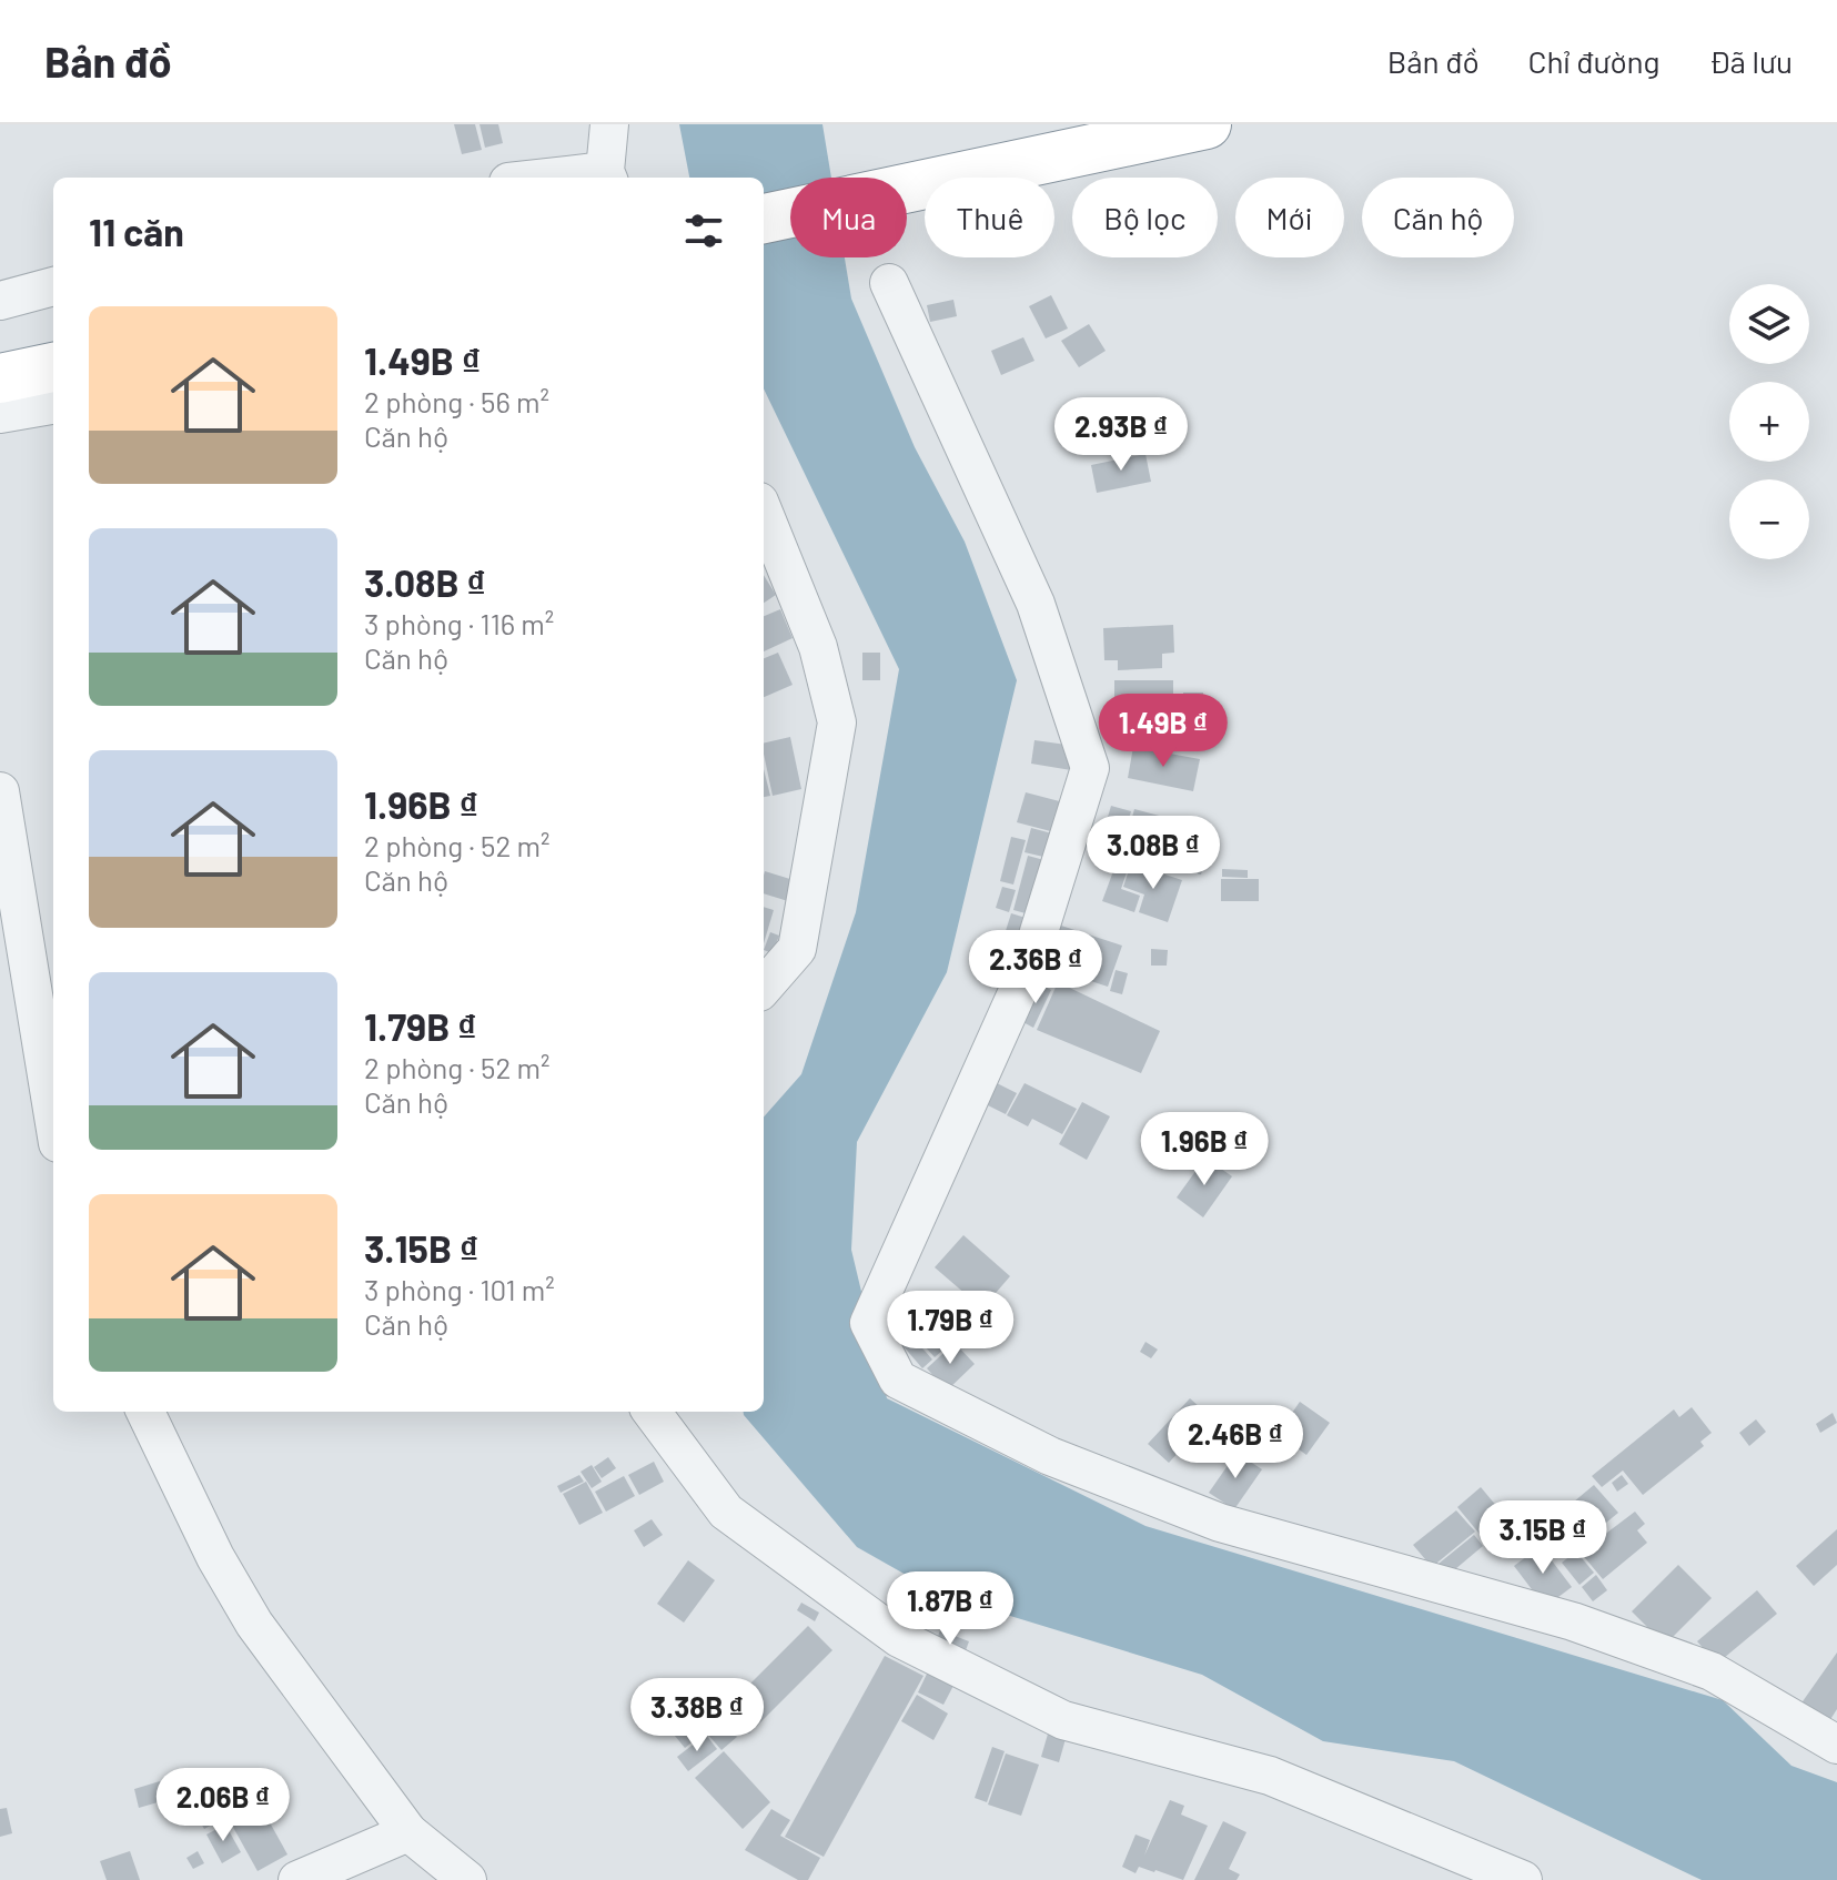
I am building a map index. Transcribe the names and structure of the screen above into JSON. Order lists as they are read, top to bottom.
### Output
{
  "page": {
    "header": "Bản đồ",
    "nav": ["Bản đồ", "Chỉ đường", "Đã lưu"],
    "chip": [
      "Mua",
      "Thuê",
      "Bộ lọc",
      "Mới",
      "Căn hộ"
    ],
    "heading": "11 căn",
    "map_buttons": ["+", "−"],
    "list": [
      {
        "name": "1.49B ₫",
        "note": "2 phòng · 56 m² · Căn hộ"
      },
      {
        "name": "3.08B ₫",
        "note": "3 phòng · 116 m² · Căn hộ"
      },
      {
        "name": "1.96B ₫",
        "note": "2 phòng · 52 m² · Căn hộ"
      },
      {
        "name": "1.79B ₫",
        "note": "2 phòng · 52 m² · Căn hộ"
      },
      {
        "name": "3.15B ₫",
        "note": "3 phòng · 101 m² · Căn hộ"
      }
    ],
    "price": [
      "2.93B ₫",
      "1.49B ₫",
      "3.08B ₫",
      "2.36B ₫",
      "1.96B ₫",
      "1.79B ₫",
      "2.46B ₫",
      "3.15B ₫",
      "1.87B ₫",
      "3.38B ₫",
      "2.06B ₫"
    ]
  }
}
